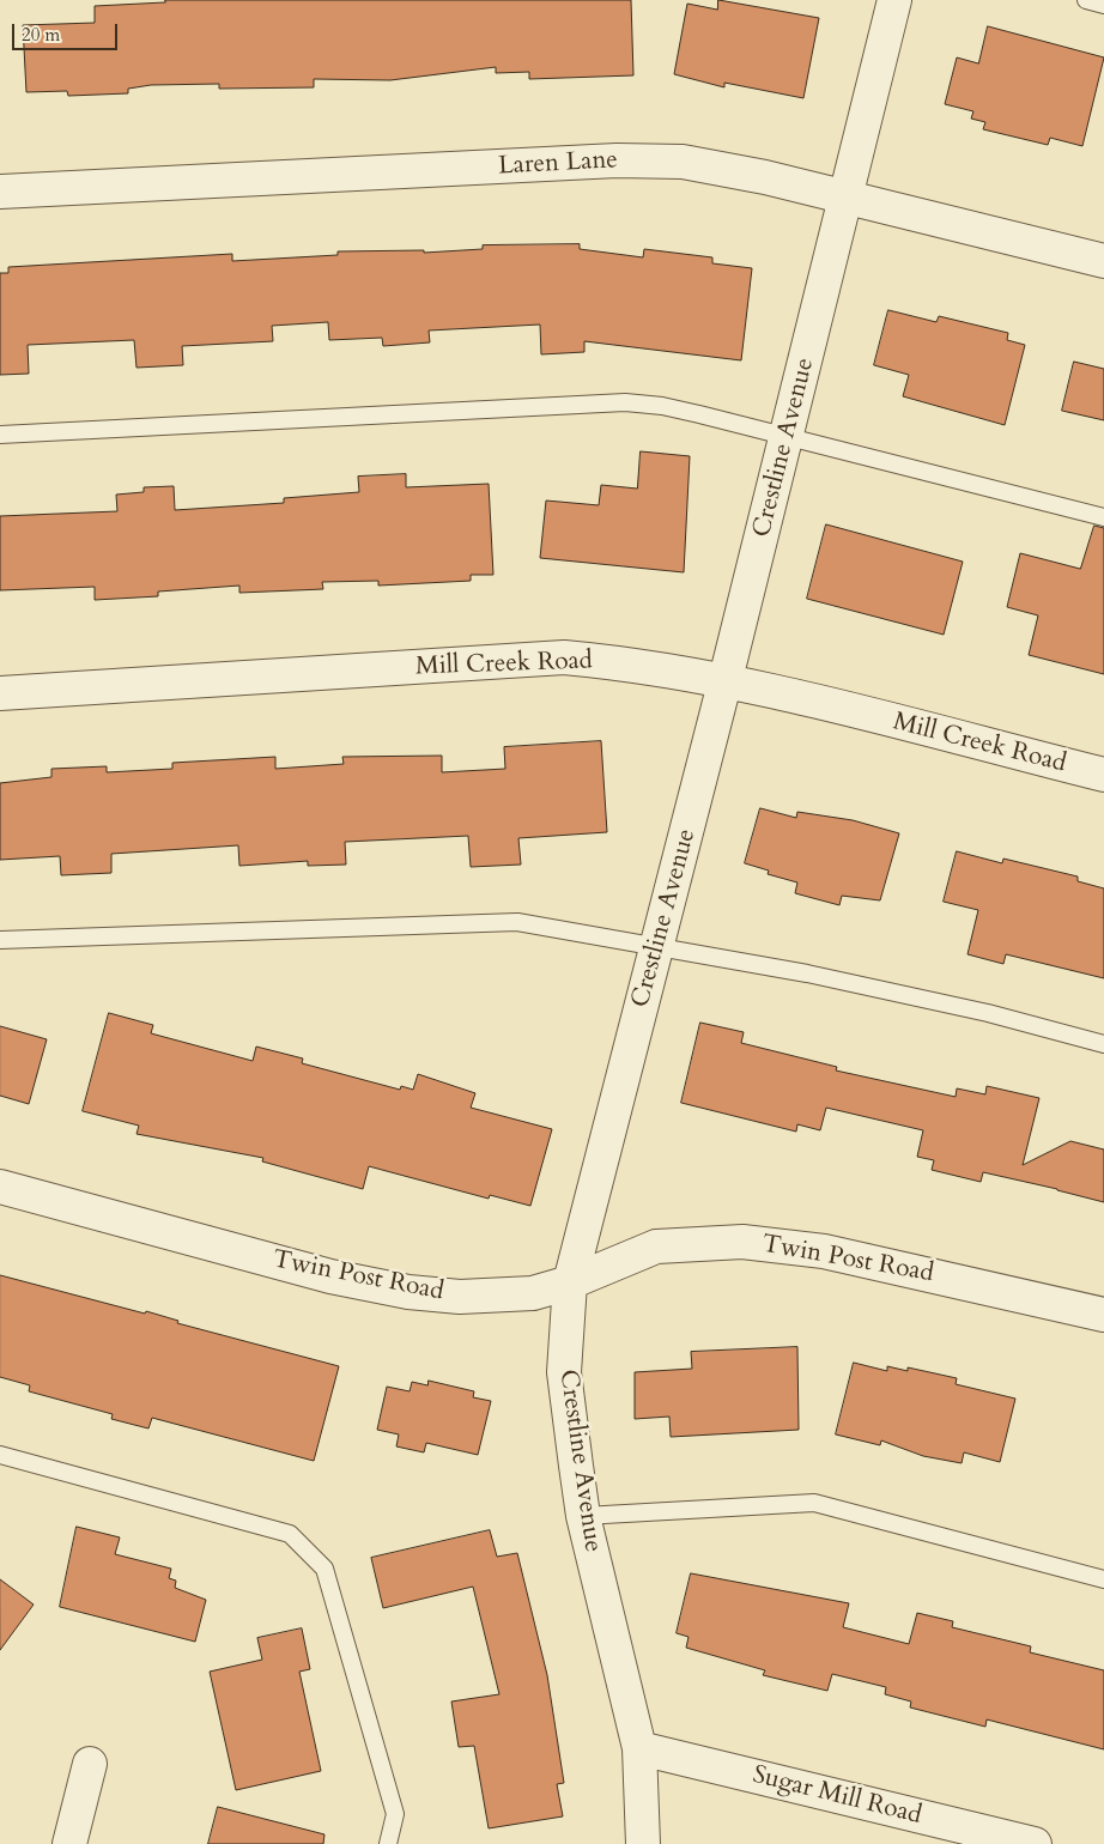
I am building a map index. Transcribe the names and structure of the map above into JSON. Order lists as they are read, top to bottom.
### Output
{
  "streets": {
    "street": [
      "Laren Lane",
      "Crestline Avenue",
      "Mill Creek Road",
      "Twin Post Road",
      "Sugar Mill Road"
    ]
  },
  "crossings": [
    ["Laren Lane", "Crestline Avenue"],
    ["Crestline Avenue", "Mill Creek Road"],
    ["Crestline Avenue", "Twin Post Road"],
    ["Crestline Avenue", "Sugar Mill Road"]
  ],
  "scale_bar": "20 m"
}
